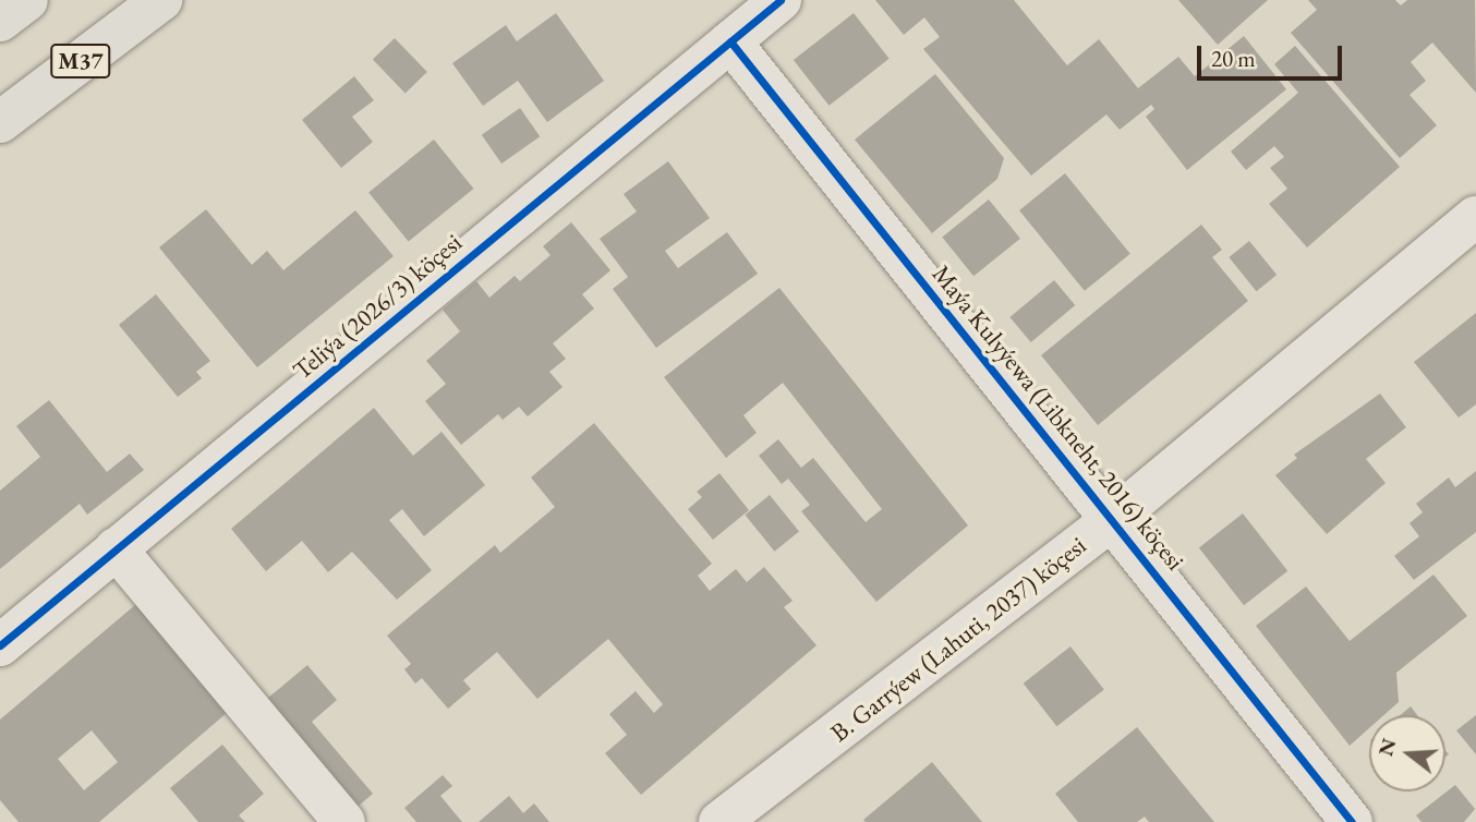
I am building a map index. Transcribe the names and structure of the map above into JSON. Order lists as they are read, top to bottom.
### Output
{
  "streets": {
    "highway": ["M37"],
    "street": ["Teliýa (2026/3) köçesi", "Maýa Kulyýewa (Libkneht, 2016) köçesi", "B. Garrýew (Lahuti, 2037) köçesi"]
  },
  "crossings": [
    ["Teliýa (2026/3) köçesi", "Maýa Kulyýewa (Libkneht, 2016) köçesi"],
    ["Maýa Kulyýewa (Libkneht, 2016) köçesi", "B. Garrýew (Lahuti, 2037) köçesi"]
  ],
  "scale_bar": "20 m",
  "north": "left"
}
